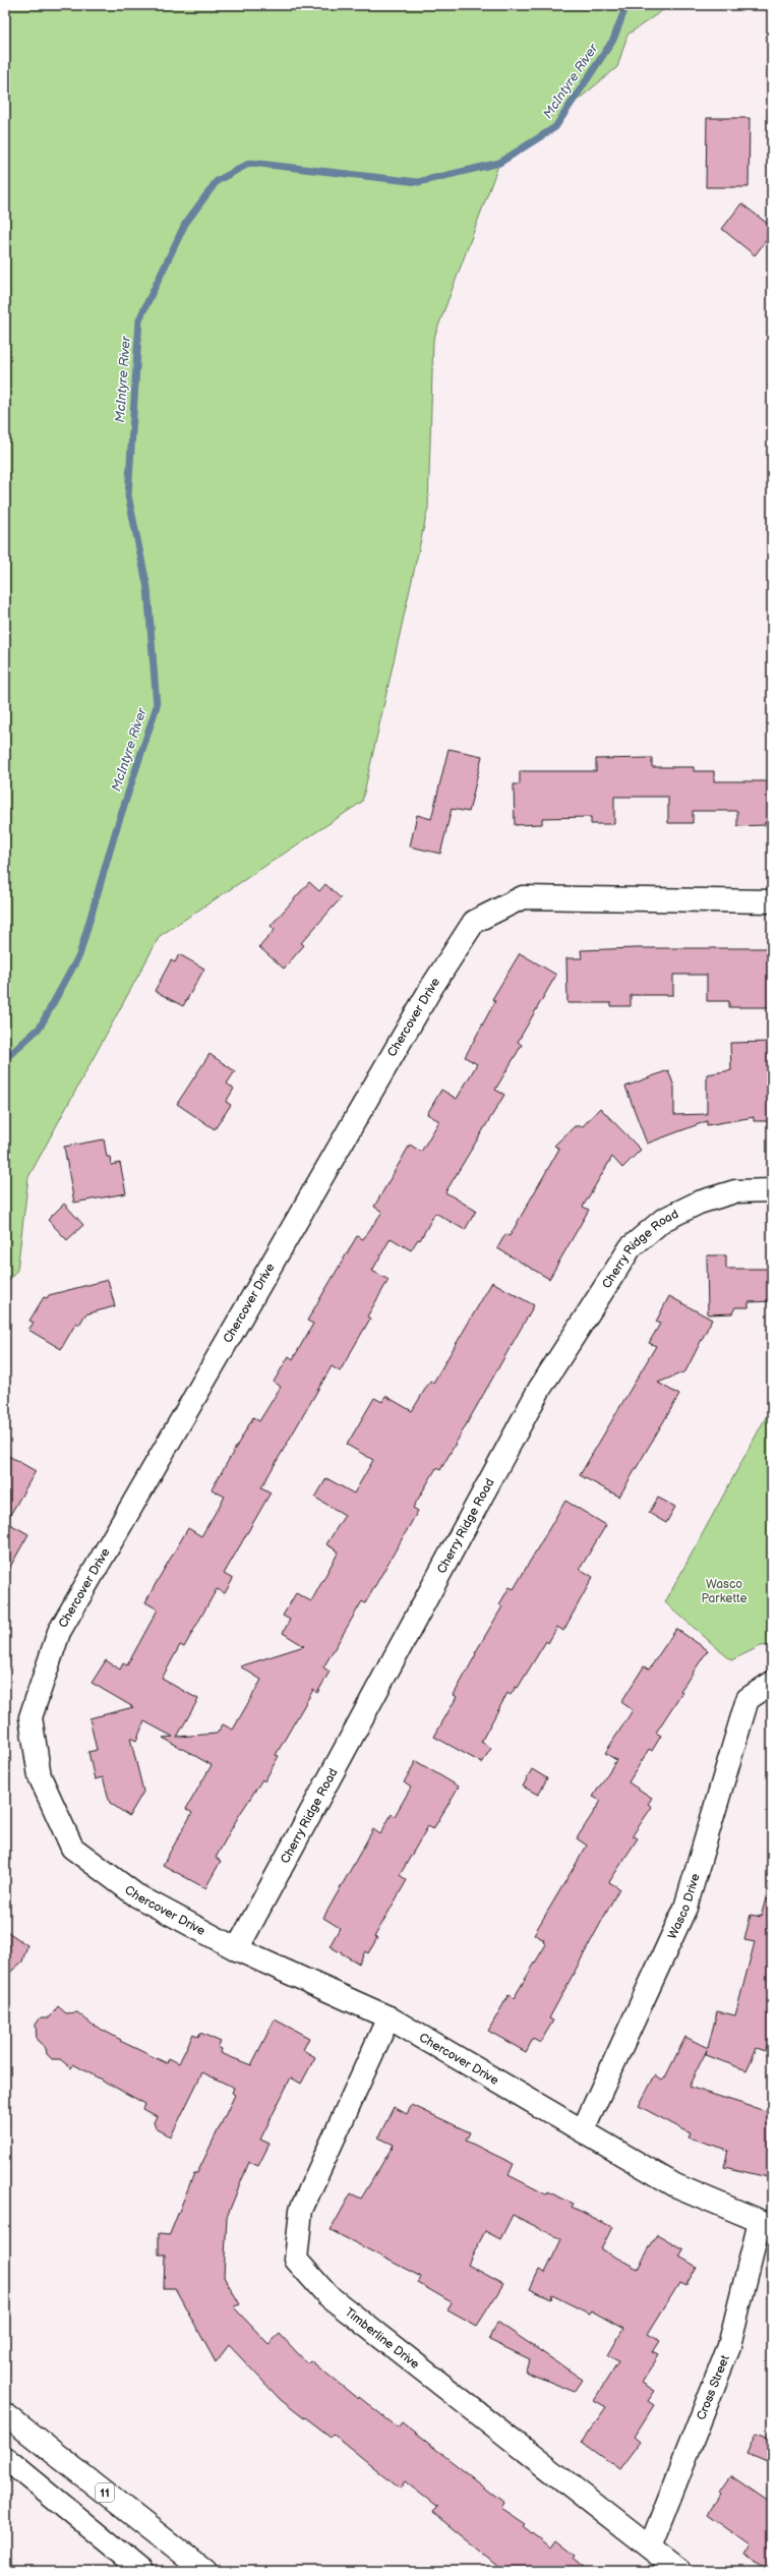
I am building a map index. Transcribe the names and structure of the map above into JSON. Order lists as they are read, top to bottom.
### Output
{
  "streets": {
    "main road": [
      "Chercover Drive",
      "Cherry Ridge Road",
      "Wasco Drive",
      "Timberline Drive",
      "Cross Street",
      "11"
    ]
  },
  "crossings": [
    ["Chercover Drive", "Cherry Ridge Road"],
    ["Chercover Drive", "Wasco Drive"],
    ["Chercover Drive", "Timberline Drive"],
    ["Chercover Drive", "Cross Street"],
    ["Timberline Drive", "Cross Street"]
  ],
  "water": ["McIntyre River"],
  "parks": ["Wasco Parkette"]
}
